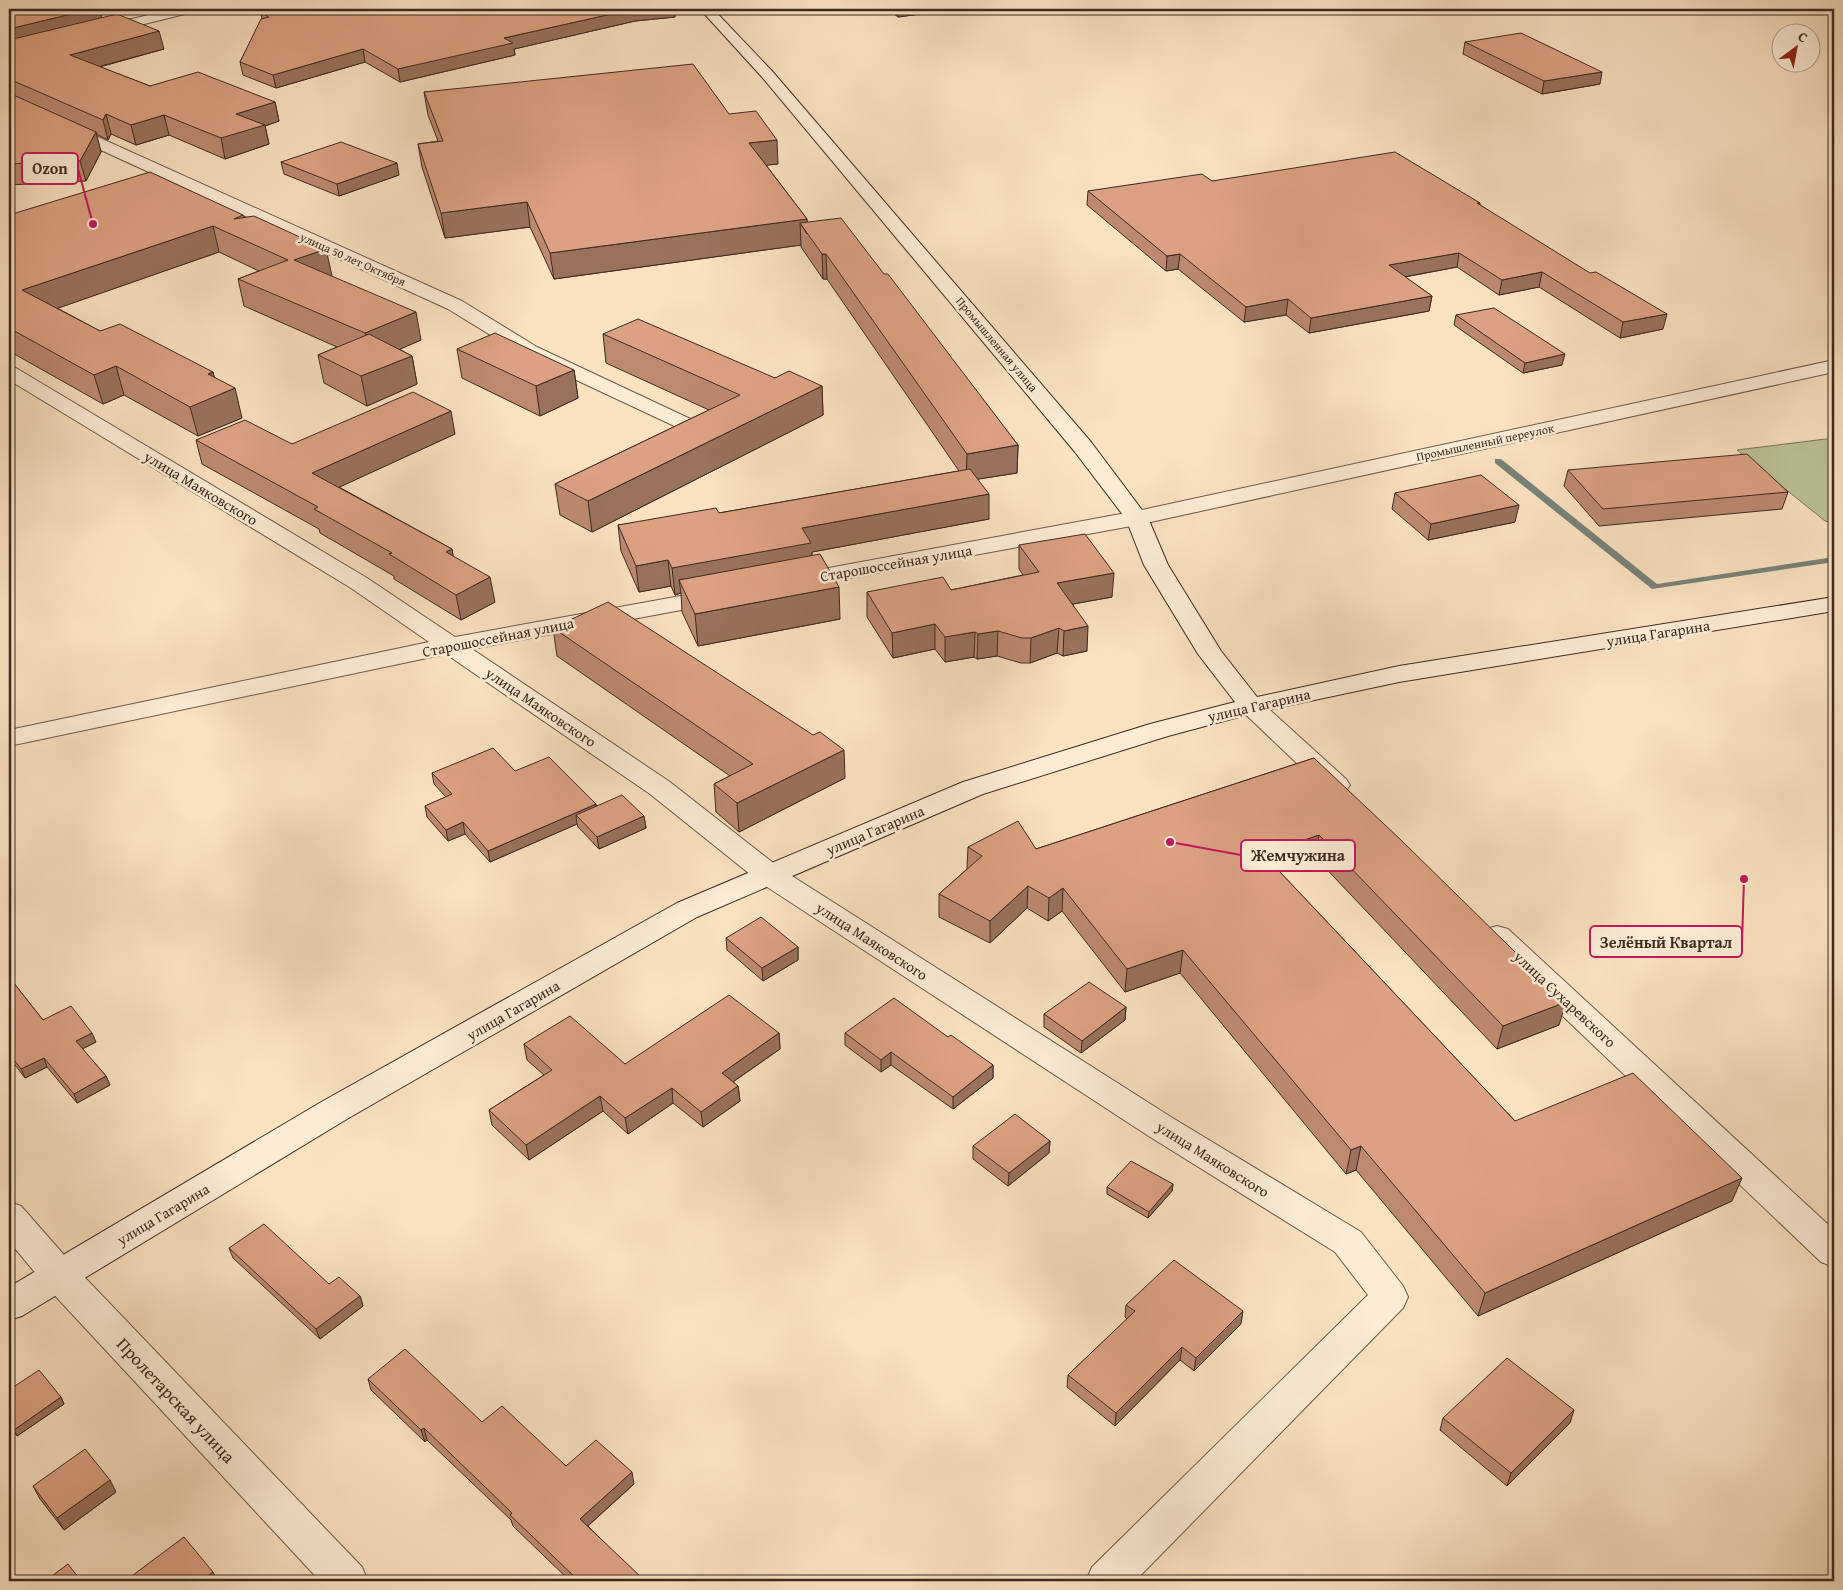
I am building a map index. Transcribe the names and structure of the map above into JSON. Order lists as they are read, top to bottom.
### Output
{
  "streets": {
    "street": [
      "улица 50 лет Октября",
      "Промышленная улица",
      "Промышленный переулок",
      "улица Маяковского",
      "Старошоссейная улица",
      "улица Гагарина",
      "улица Сухаревского",
      "Пролетарская улица"
    ]
  },
  "crossings": [
    ["Промышленная улица", "Промышленный переулок"],
    ["Промышленная улица", "Старошоссейная улица"],
    ["Промышленная улица", "улица Гагарина"],
    ["Промышленный переулок", "Старошоссейная улица"],
    ["улица Маяковского", "Старошоссейная улица"],
    ["улица Маяковского", "улица Гагарина"],
    ["улица Гагарина", "Пролетарская улица"]
  ],
  "places": ["Ozon", "Жемчужина", "Зелёный Квартал"],
  "north": "top right"
}
